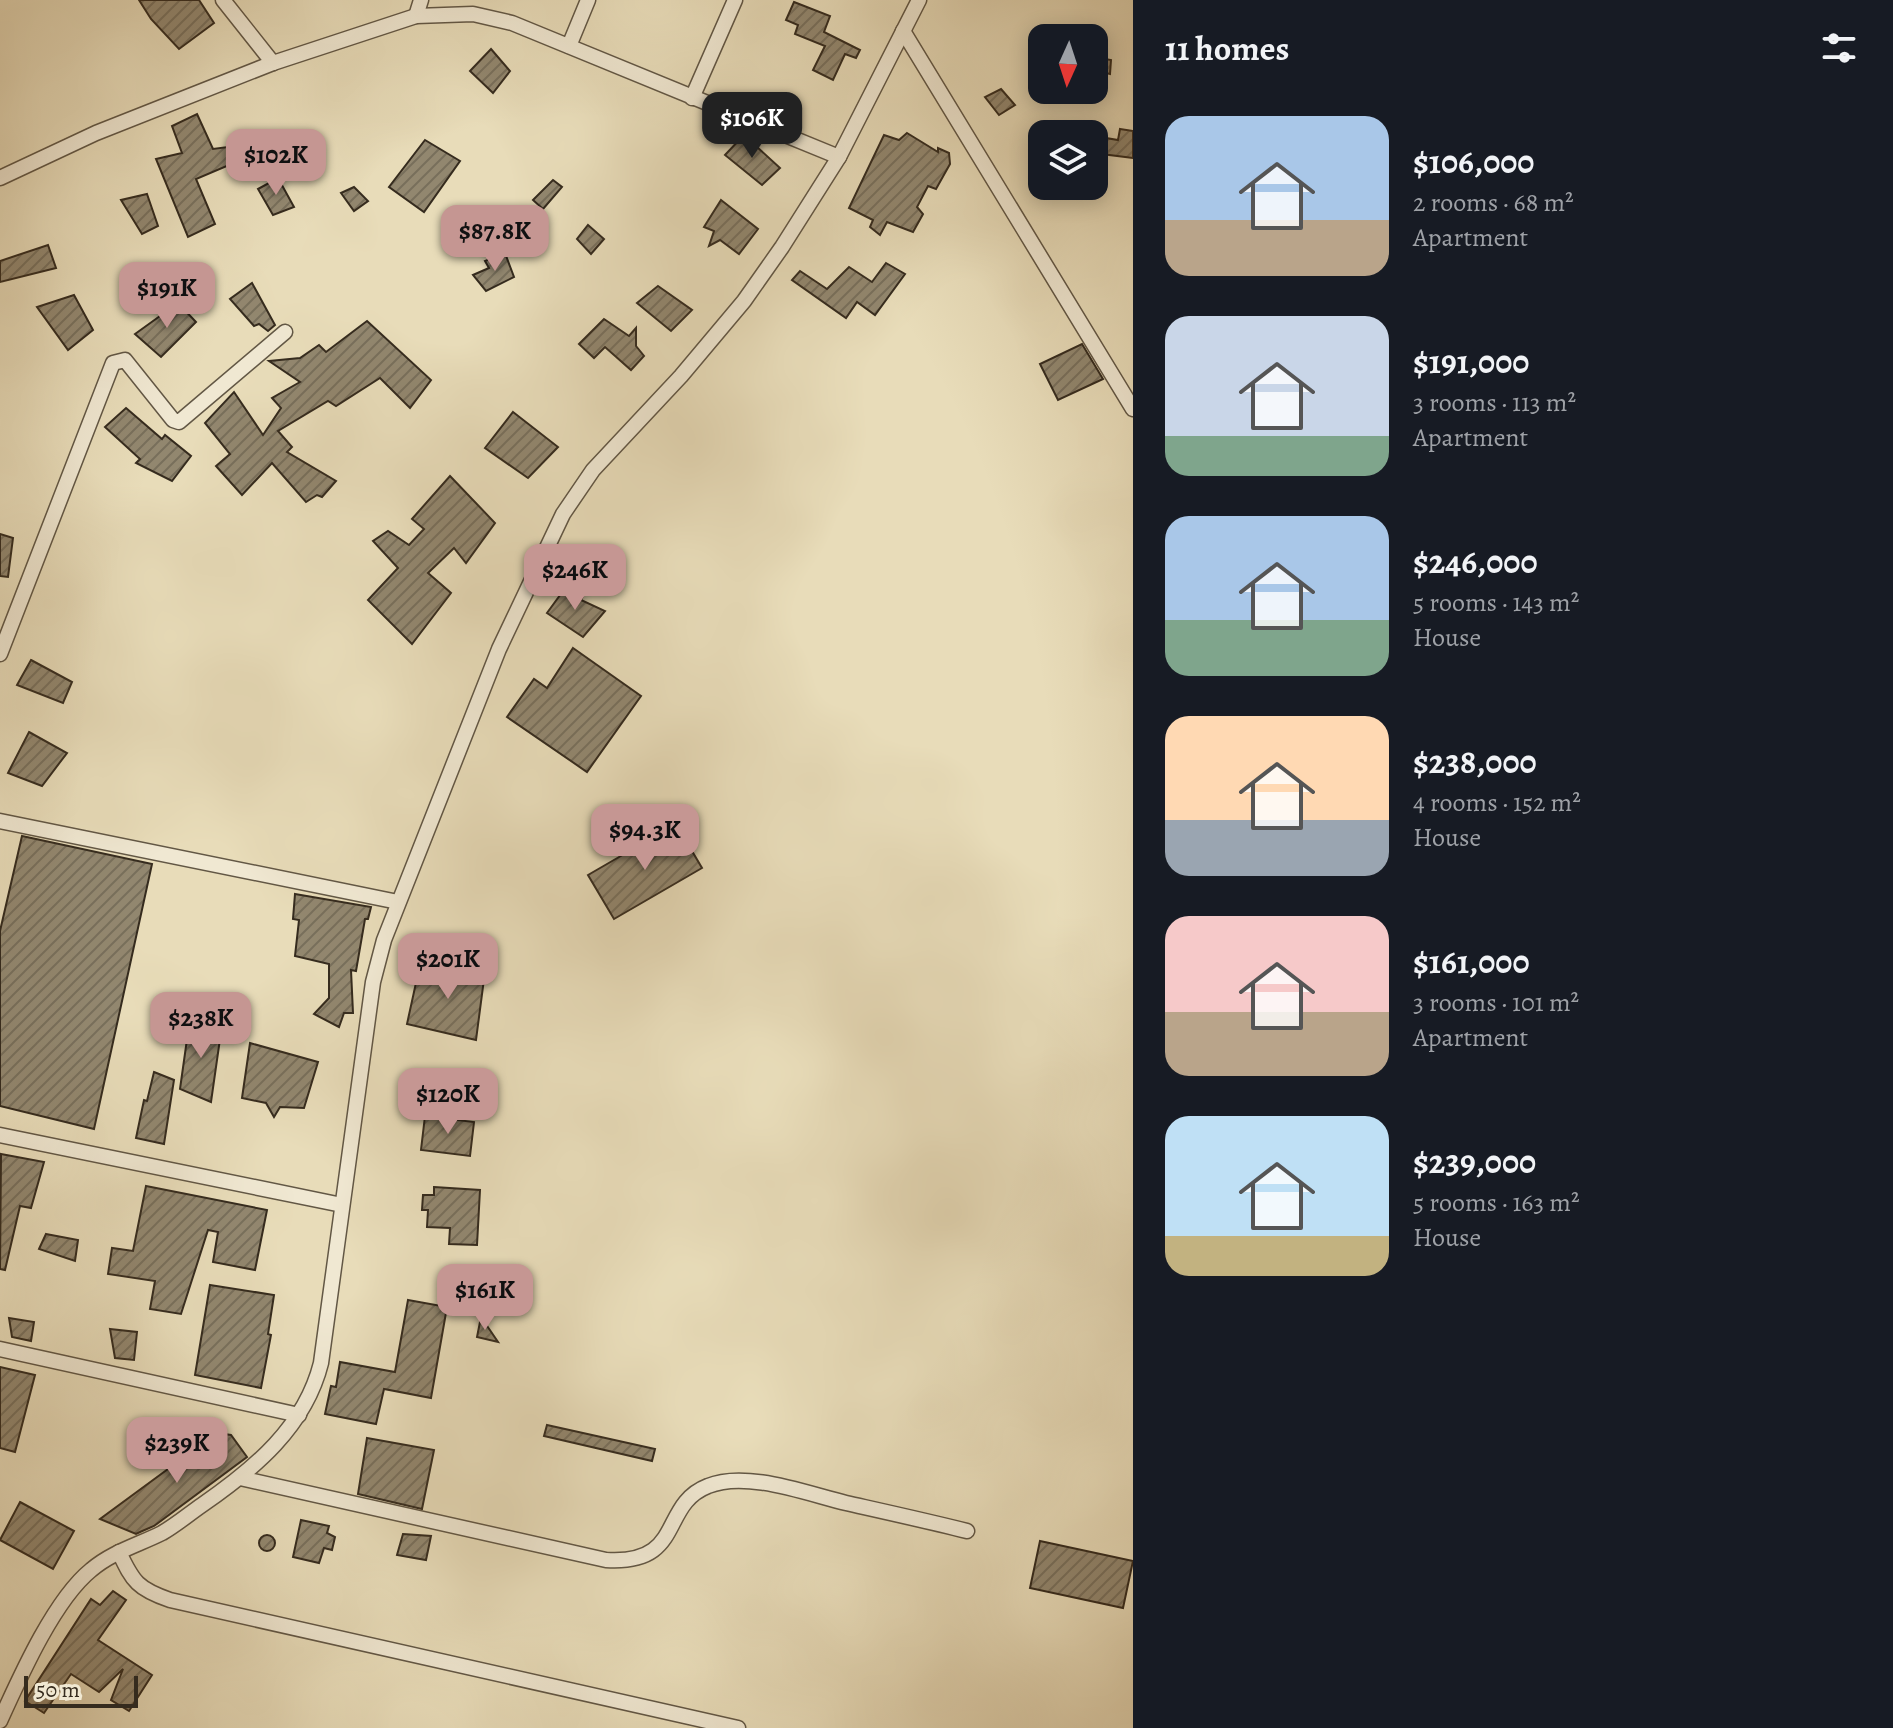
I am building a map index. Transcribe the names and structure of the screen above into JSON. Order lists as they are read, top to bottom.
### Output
{
  "scale_bar": "50 m",
  "north": "bottom",
  "page": {
    "heading": "11 homes",
    "price": [
      "$106K",
      "$102K",
      "$87.8K",
      "$191K",
      "$246K",
      "$94.3K",
      "$201K",
      "$238K",
      "$120K",
      "$161K",
      "$239K"
    ],
    "list": [
      {
        "name": "$106,000",
        "note": "2 rooms · 68 m² · Apartment"
      },
      {
        "name": "$191,000",
        "note": "3 rooms · 113 m² · Apartment"
      },
      {
        "name": "$246,000",
        "note": "5 rooms · 143 m² · House"
      },
      {
        "name": "$238,000",
        "note": "4 rooms · 152 m² · House"
      },
      {
        "name": "$161,000",
        "note": "3 rooms · 101 m² · Apartment"
      },
      {
        "name": "$239,000",
        "note": "5 rooms · 163 m² · House"
      }
    ],
    "scale": "50 m"
  }
}
